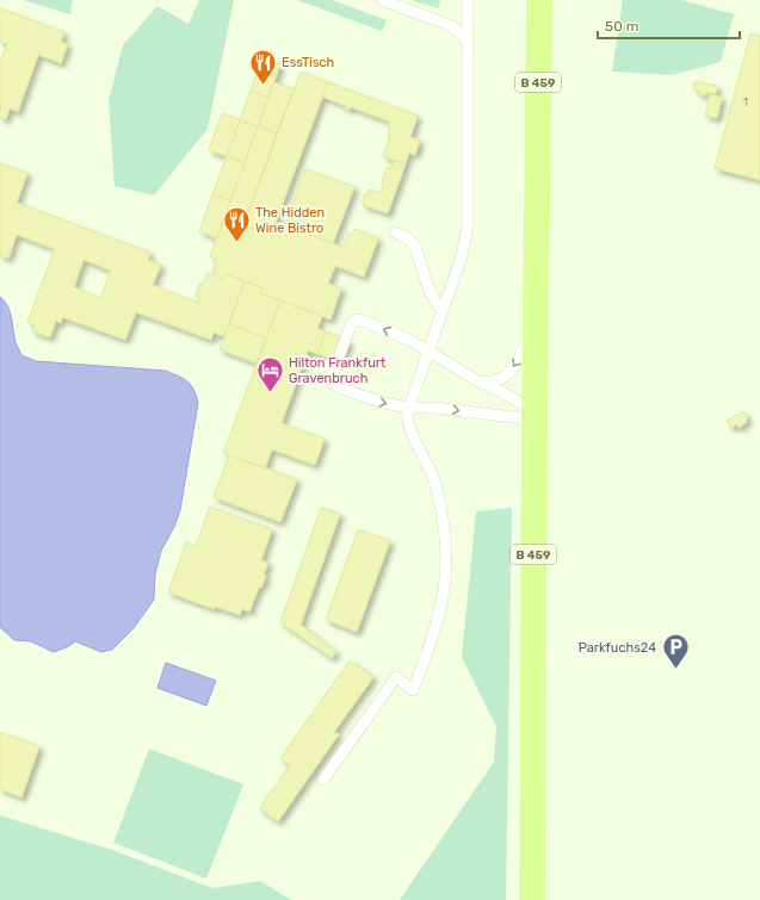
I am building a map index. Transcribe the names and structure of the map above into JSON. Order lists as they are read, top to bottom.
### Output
{
  "streets": {
    "main road": ["B 459"]
  },
  "places": {
    "restaurant": ["EssTisch", "The Hidden Wine Bistro"],
    "hotel": ["Hilton Frankfurt Gravenbruch"],
    "parking": ["Parkfuchs24"]
  },
  "house_numbers": ["1"],
  "scale_bar": "50 m"
}
